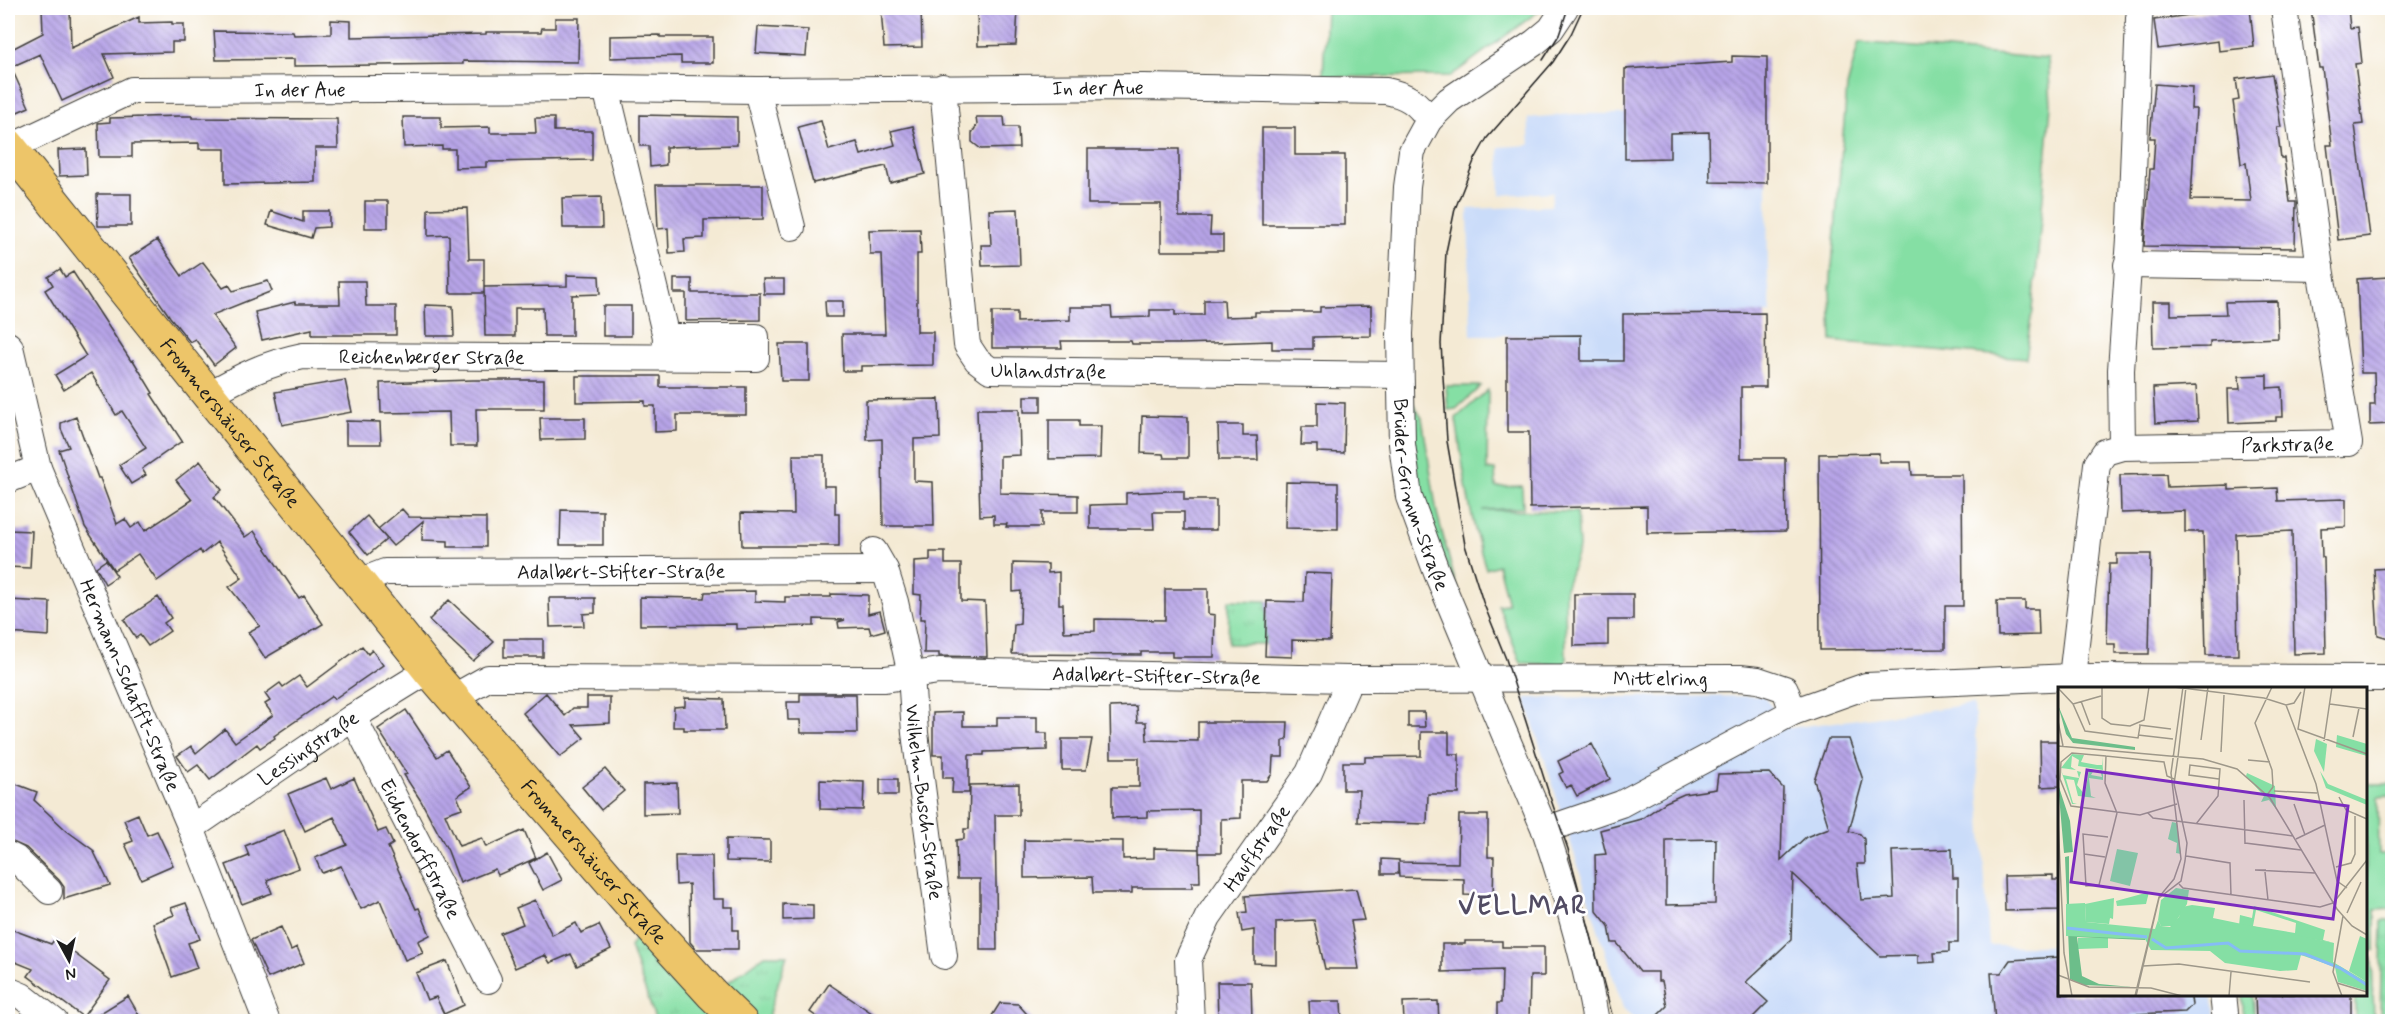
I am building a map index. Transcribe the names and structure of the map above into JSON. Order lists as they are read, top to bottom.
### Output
{
  "streets": {
    "main road": ["Frommershäuser Straße"],
    "street": [
      "In der Aue",
      "Reichenberger Straße",
      "Uhlandstraße",
      "Parkstraße",
      "Brüder-Grimm-Straße",
      "Adalbert-Stifter-Straße",
      "Mittelring",
      "Hermann-Schafft-Straße",
      "Lessingstraße",
      "Wilhelm-Busch-Straße",
      "Hauffstraße",
      "Eichendorffstraße"
    ]
  },
  "crossings": [
    ["In der Aue", "Reichenberger Straße"],
    ["In der Aue", "Uhlandstraße"],
    ["In der Aue", "Frommershäuser Straße"],
    ["In der Aue", "Brüder-Grimm-Straße"],
    ["Reichenberger Straße", "Frommershäuser Straße"],
    ["Uhlandstraße", "Brüder-Grimm-Straße"],
    ["Frommershäuser Straße", "Adalbert-Stifter-Straße"],
    ["Frommershäuser Straße", "Lessingstraße"],
    ["Brüder-Grimm-Straße", "Adalbert-Stifter-Straße"],
    ["Adalbert-Stifter-Straße", "Mittelring"],
    ["Adalbert-Stifter-Straße", "Wilhelm-Busch-Straße"],
    ["Adalbert-Stifter-Straße", "Hauffstraße"],
    ["Hermann-Schafft-Straße", "Lessingstraße"],
    ["Lessingstraße", "Eichendorffstraße"]
  ],
  "districts": ["VELLMAR"],
  "north": "bottom"
}
